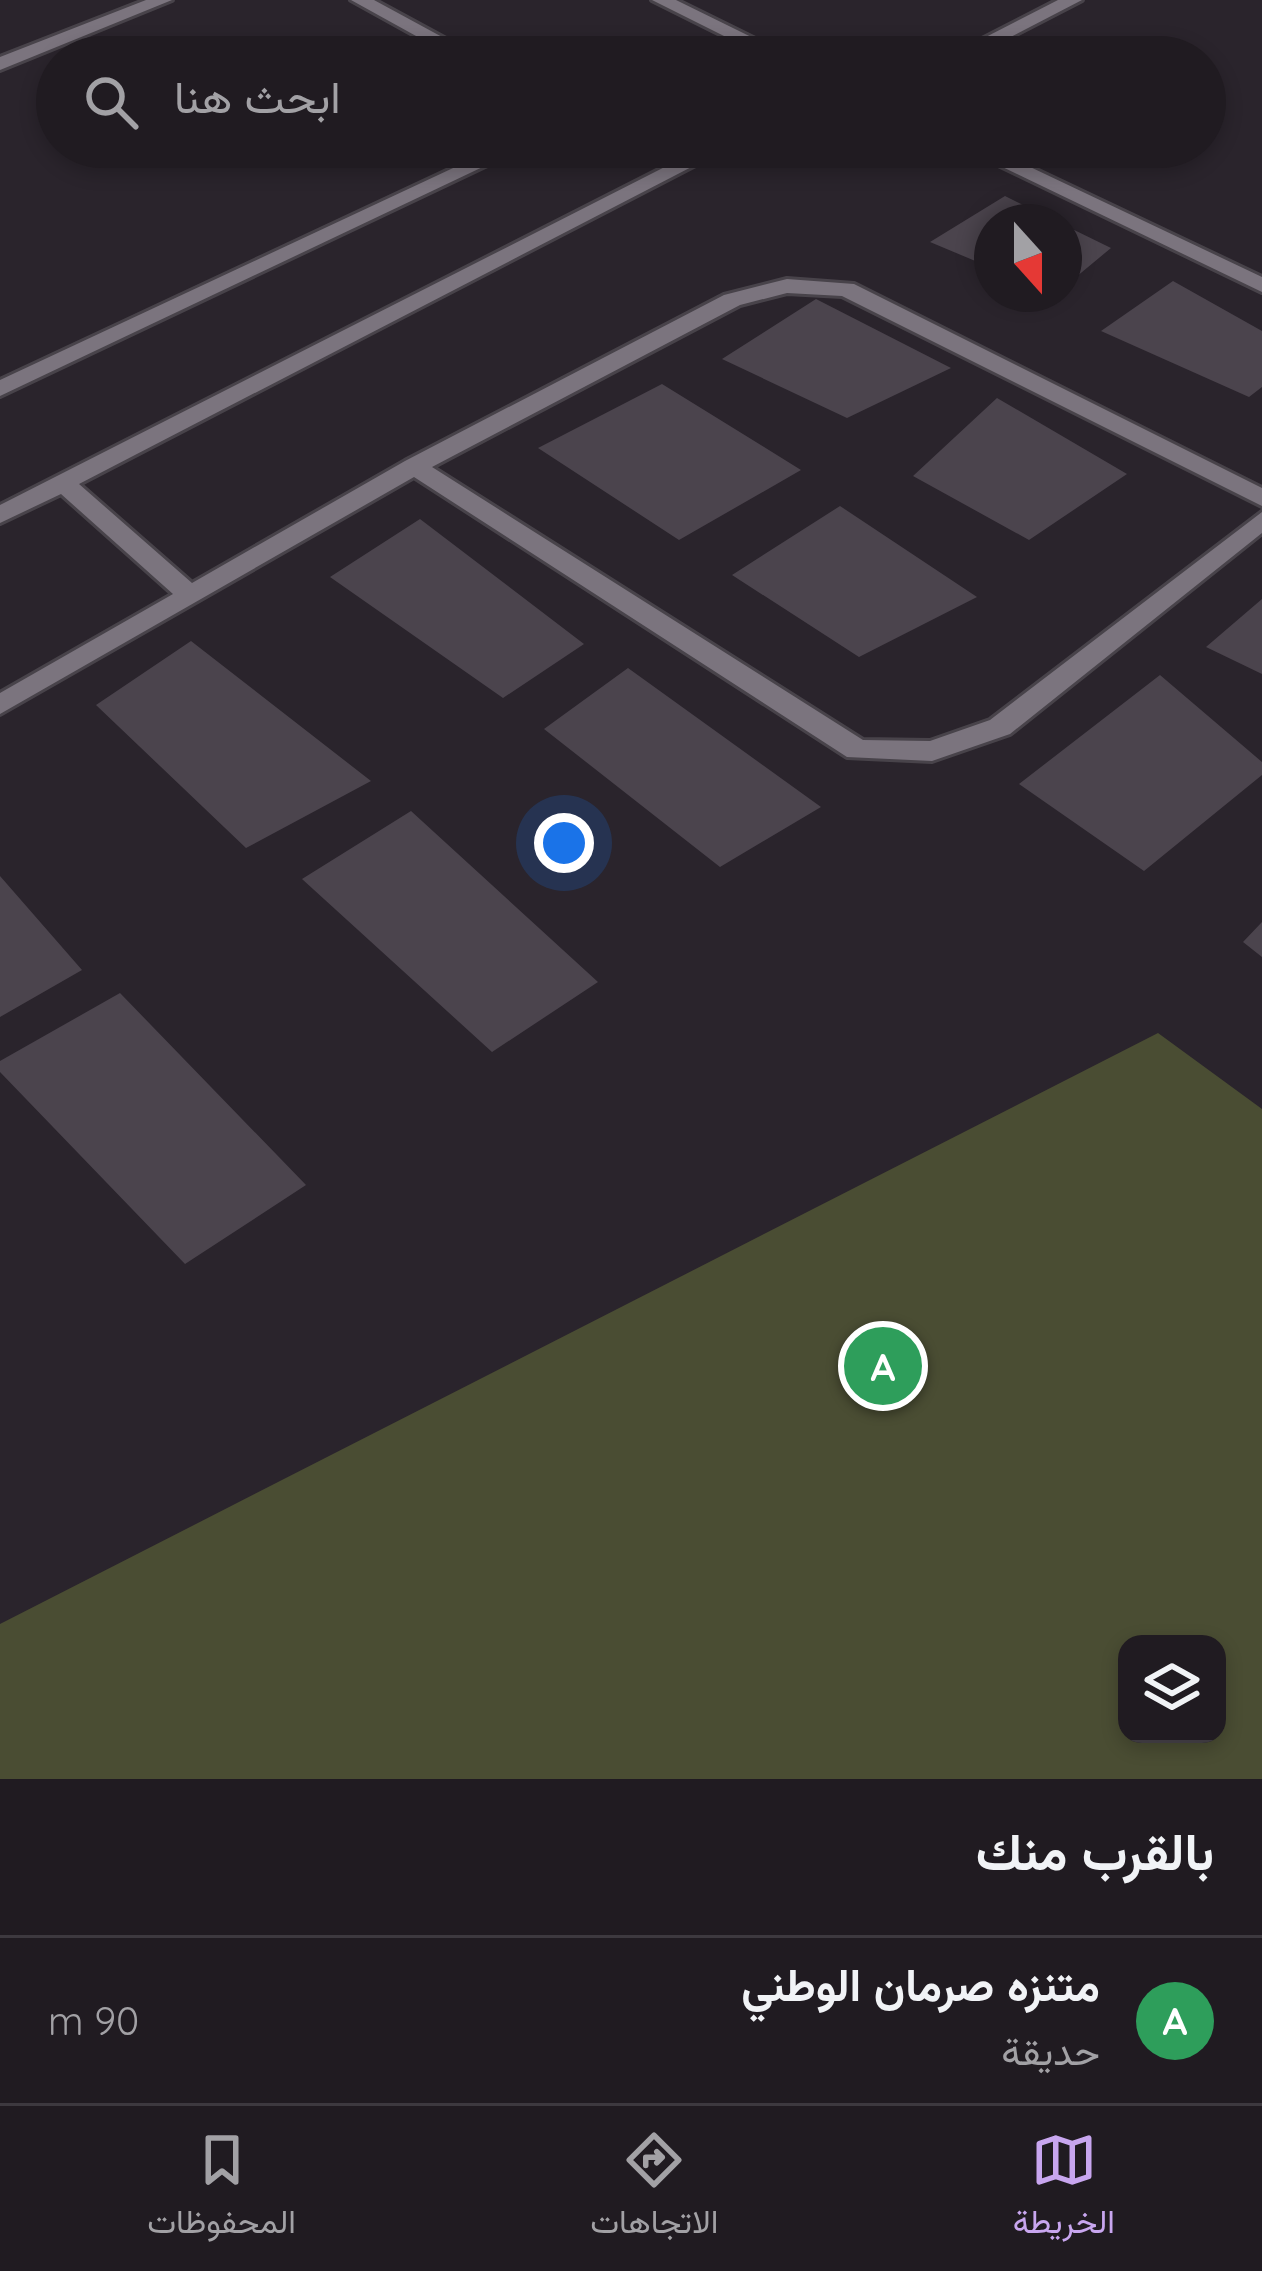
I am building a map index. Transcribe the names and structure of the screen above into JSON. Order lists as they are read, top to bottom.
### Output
{
  "north": "bottom",
  "page": {
    "search": "ابحث هنا",
    "pins": "A",
    "heading": "بالقرب منك",
    "list": [
      {
        "mark": "A",
        "name": "متنزه صرمان الوطني",
        "note": "حديقة",
        "value": "90 m"
      }
    ],
    "nav": ["الخريطة", "الاتجاهات", "المحفوظات"]
  }
}
